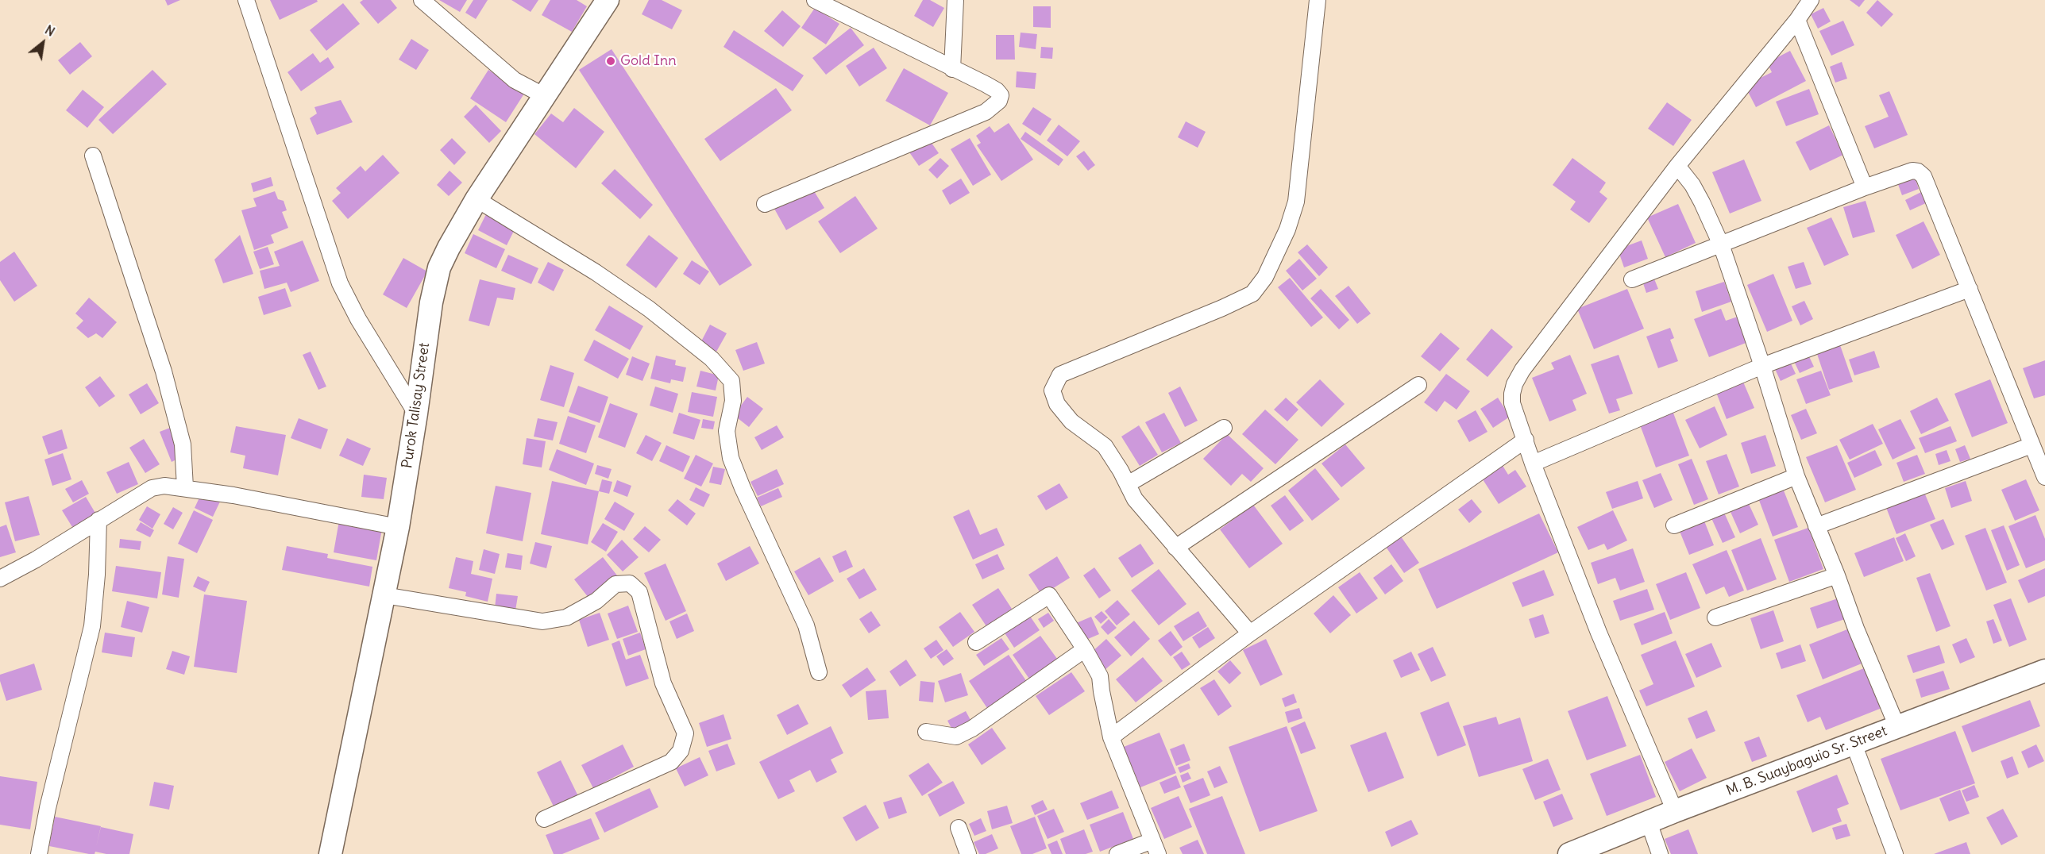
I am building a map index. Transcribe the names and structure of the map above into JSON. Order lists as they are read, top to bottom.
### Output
{
  "streets": {
    "street": ["Purok Talisay Street", "M. B. Suaybaguio Sr. Street"]
  },
  "places": ["Gold Inn"],
  "north": "top right"
}
